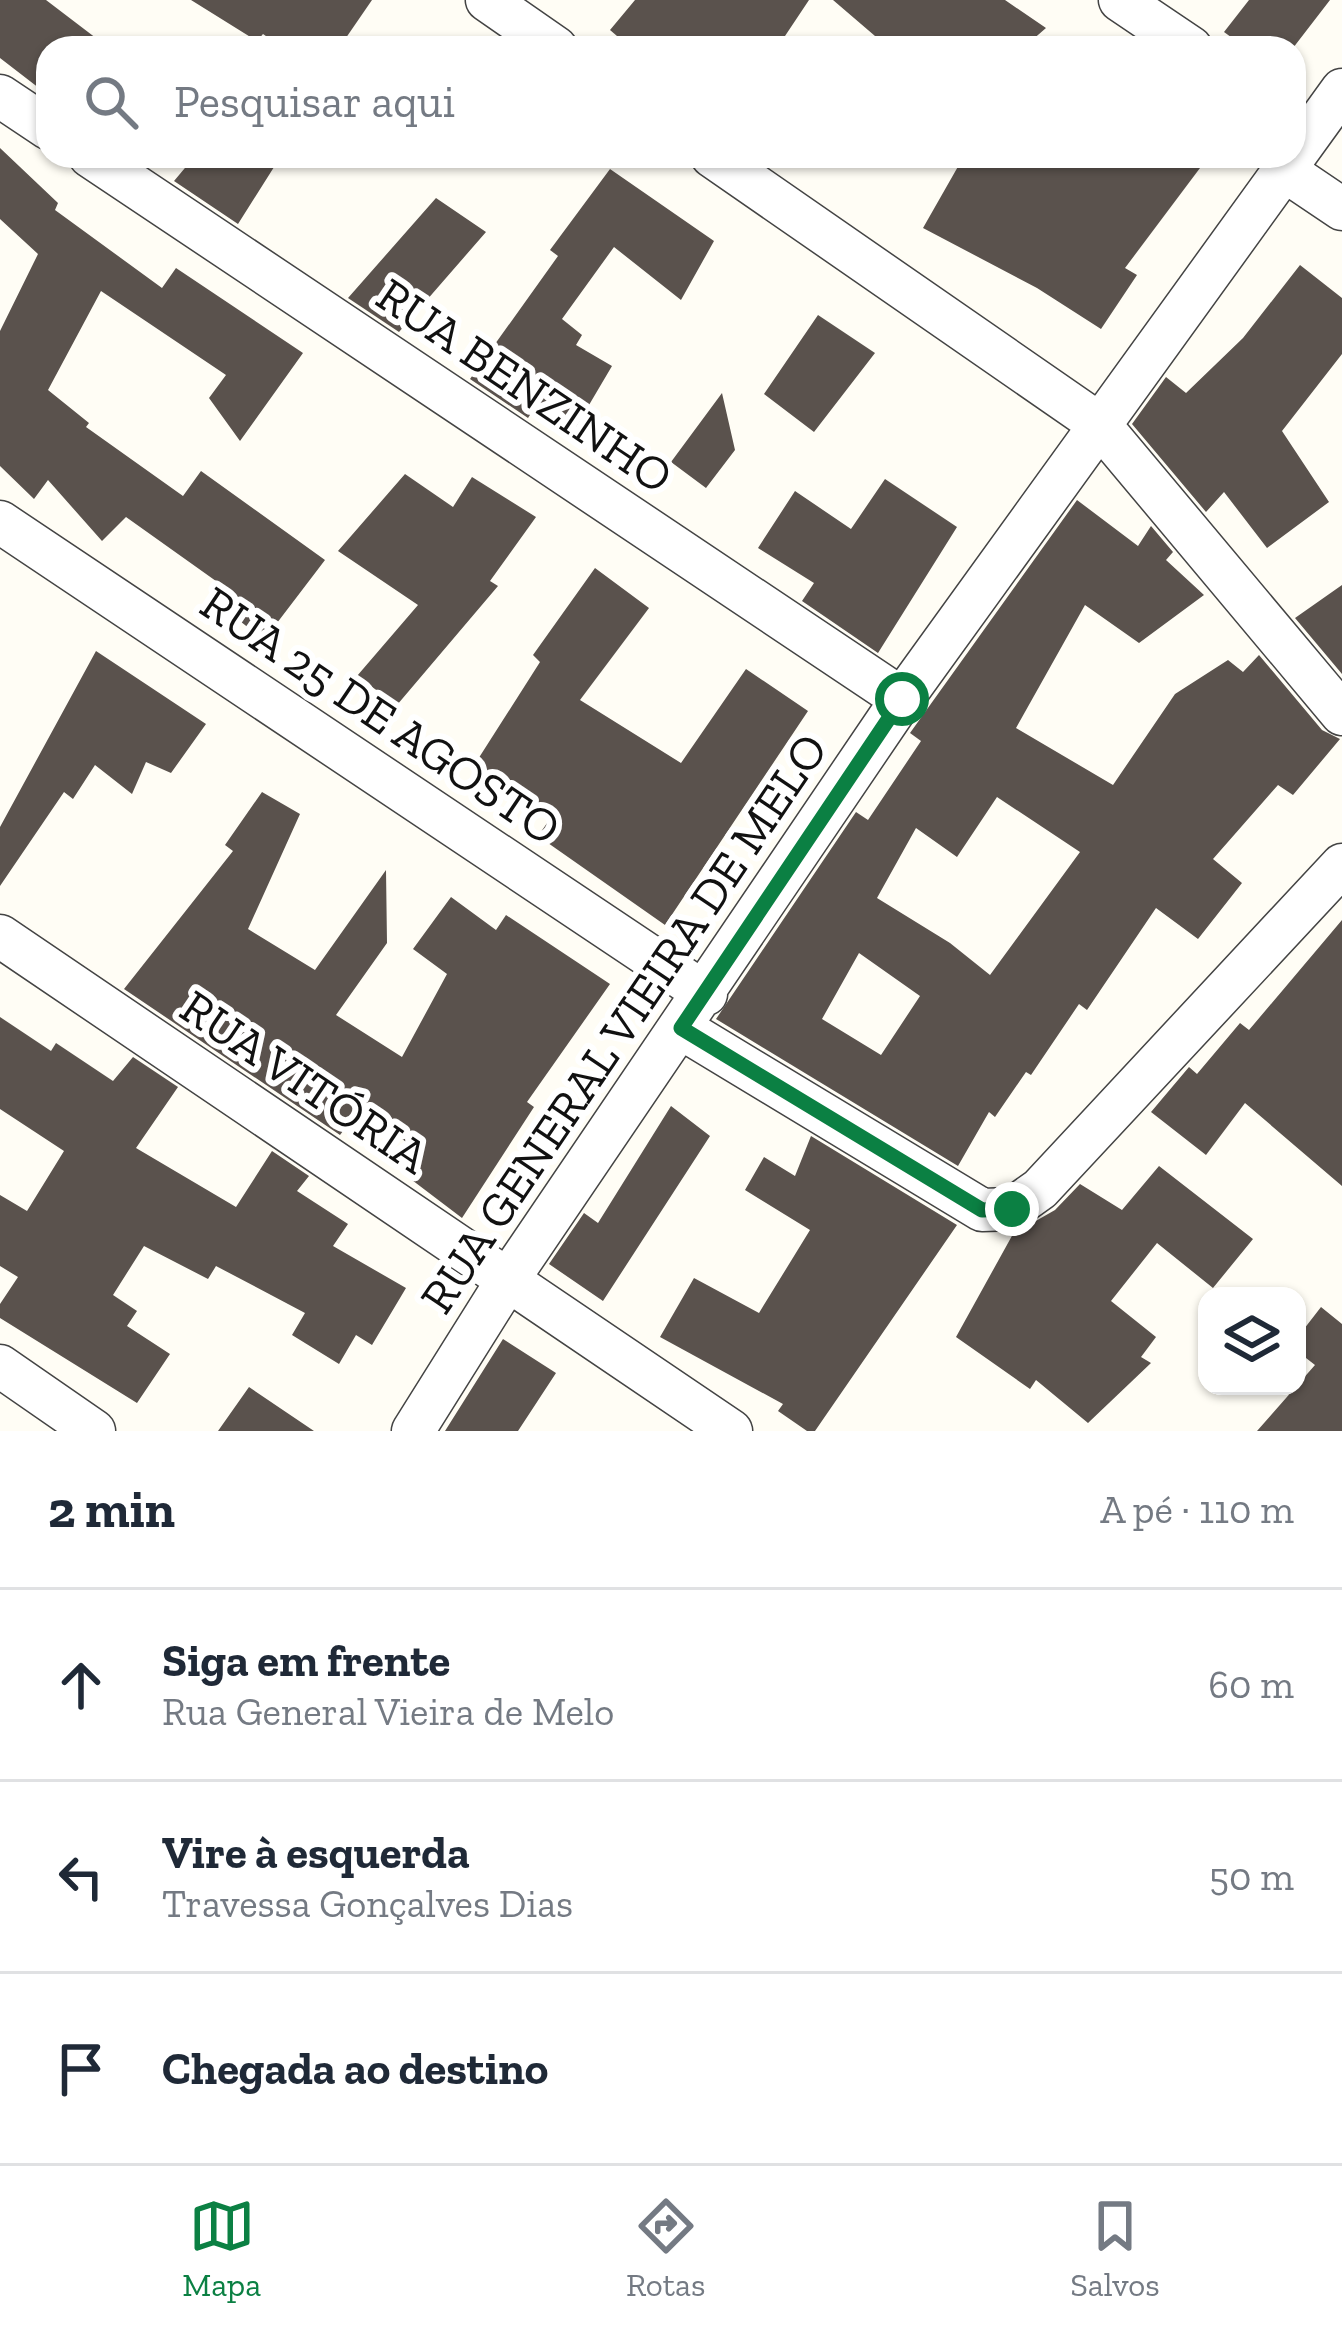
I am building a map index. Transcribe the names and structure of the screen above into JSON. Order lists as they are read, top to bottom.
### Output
{
  "streets": {
    "street": [
      "RUA BENZINHO",
      "RUA 25 DE AGOSTO",
      "RUA GENERAL VIEIRA DE MELO",
      "RUA VITÓRIA"
    ]
  },
  "crossings": [
    ["RUA BENZINHO", "RUA GENERAL VIEIRA DE MELO"],
    ["RUA 25 DE AGOSTO", "RUA GENERAL VIEIRA DE MELO"],
    ["RUA GENERAL VIEIRA DE MELO", "RUA VITÓRIA"]
  ],
  "page": {
    "search": "Pesquisar aqui",
    "heading": ["2 min", "A pé · 110 m"],
    "list": [
      ["Siga em frente", "Rua General Vieira de Melo", "60 m"],
      ["Vire à esquerda", "Travessa Gonçalves Dias", "50 m"],
      "Chegada ao destino"
    ],
    "nav": ["Mapa", "Rotas", "Salvos"]
  }
}
